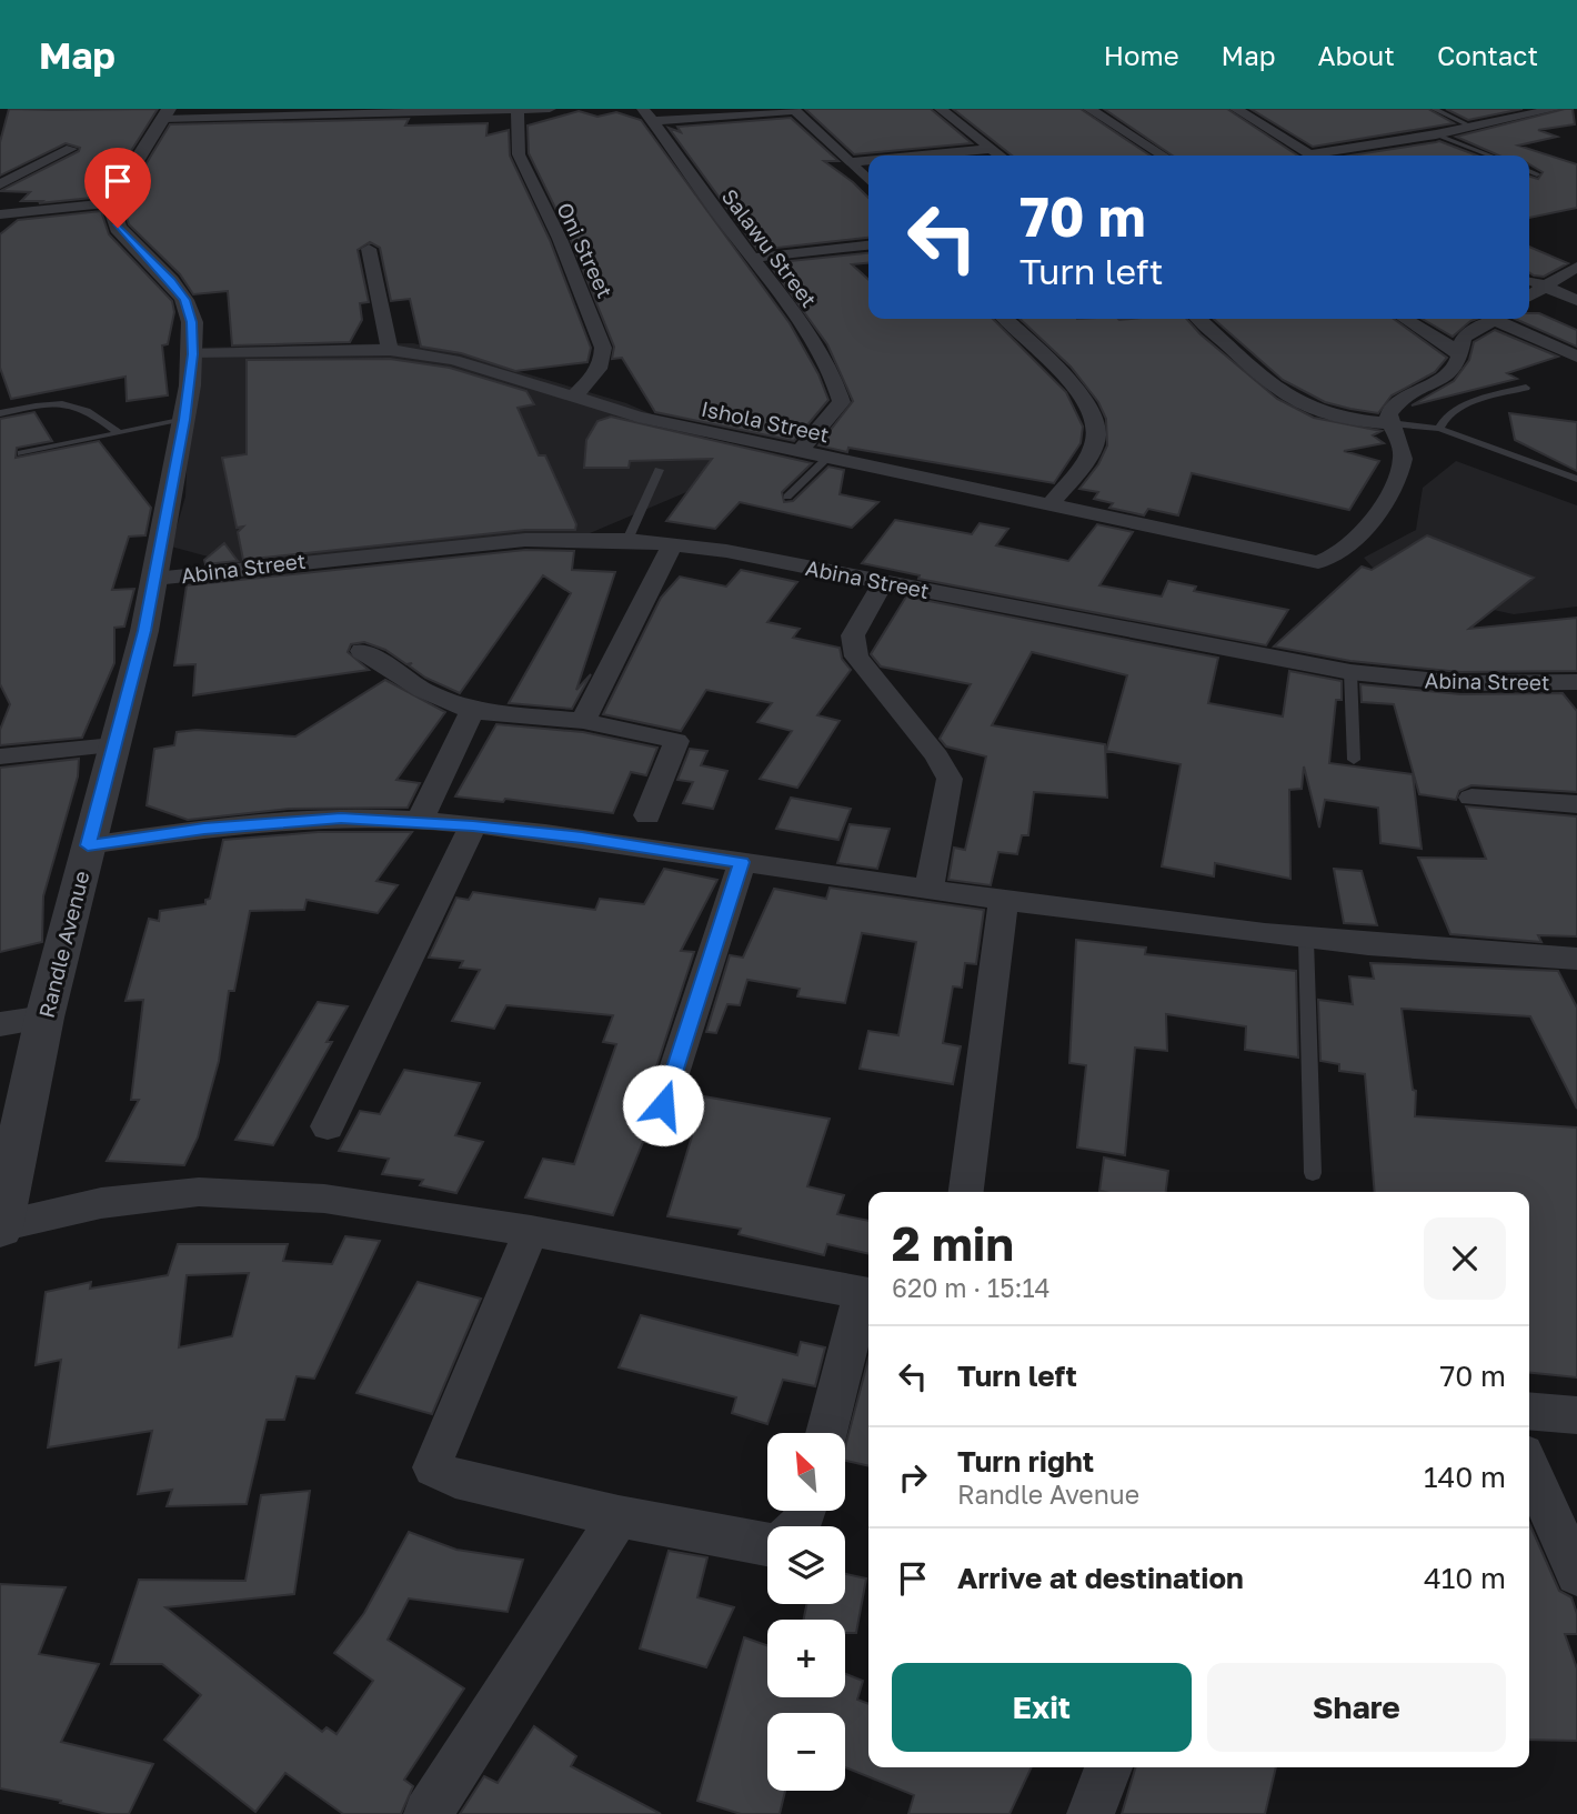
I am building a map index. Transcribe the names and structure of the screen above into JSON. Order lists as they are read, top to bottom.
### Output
{
  "streets": {
    "street": [
      "Salawu Street",
      "Oni Street",
      "Ishola Street",
      "Abina Street",
      "Randle Avenue"
    ]
  },
  "crossings": [
    ["Salawu Street", "Ishola Street"],
    ["Oni Street", "Ishola Street"],
    ["Ishola Street", "Randle Avenue"],
    ["Abina Street", "Randle Avenue"]
  ],
  "north": "top left",
  "page": {
    "header": "Map",
    "nav": [
      "Home",
      "Map",
      "About",
      "Contact"
    ],
    "turn": ["70 m", "Turn left"],
    "heading": ["2 min", "620 m · 15:14"],
    "list": [
      {
        "name": "Turn left",
        "value": "70 m"
      },
      {
        "name": "Turn right",
        "note": "Randle Avenue",
        "value": "140 m"
      },
      {
        "name": "Arrive at destination",
        "value": "410 m"
      }
    ],
    "map_buttons": ["+", "−"],
    "buttons": ["Exit", "Share"]
  }
}
